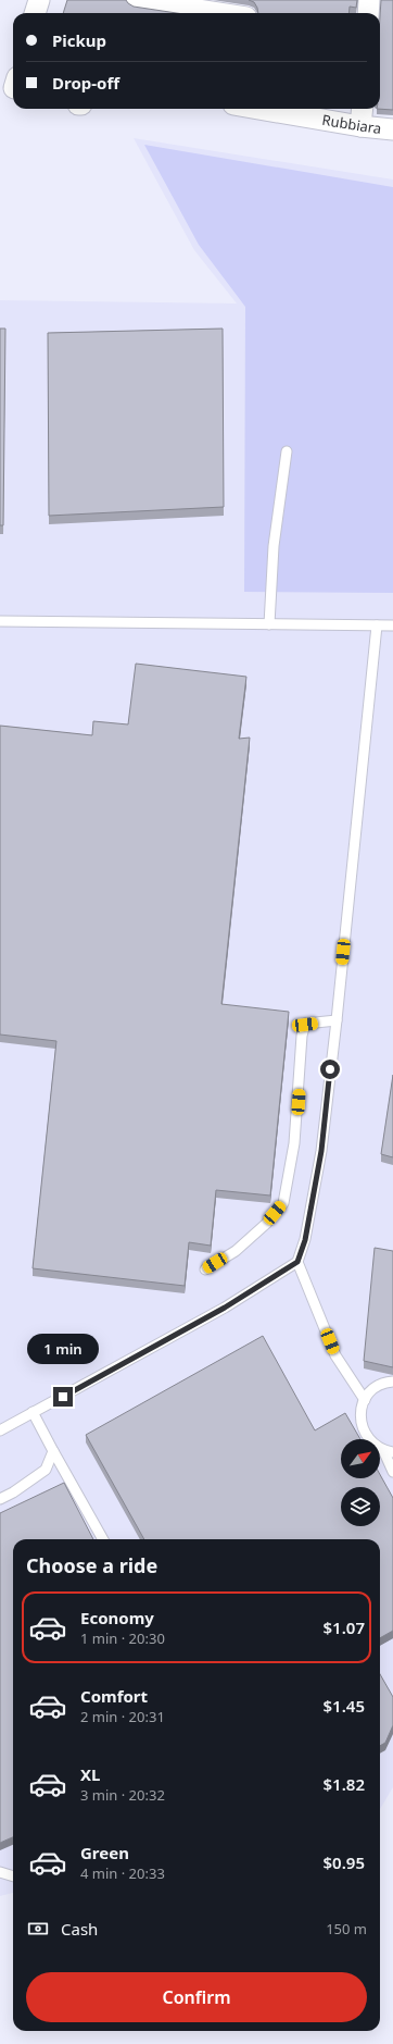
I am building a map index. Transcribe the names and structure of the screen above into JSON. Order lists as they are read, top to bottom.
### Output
{
  "streets": {
    "street": ["Rubbiara"]
  },
  "north": "top right",
  "page": {
    "banner": ["Pickup", "Drop-off"],
    "bubble": "1 min",
    "heading": "Choose a ride",
    "list": [
      {
        "name": "Economy",
        "note": "1 min · 20:30",
        "value": "$1.07"
      },
      {
        "name": "Comfort",
        "note": "2 min · 20:31",
        "value": "$1.45"
      },
      {
        "name": "XL",
        "note": "3 min · 20:32",
        "value": "$1.82"
      },
      {
        "name": "Green",
        "note": "4 min · 20:33",
        "value": "$0.95"
      }
    ],
    "pay": ["Cash", "150 m"],
    "buttons": "Confirm"
  }
}
